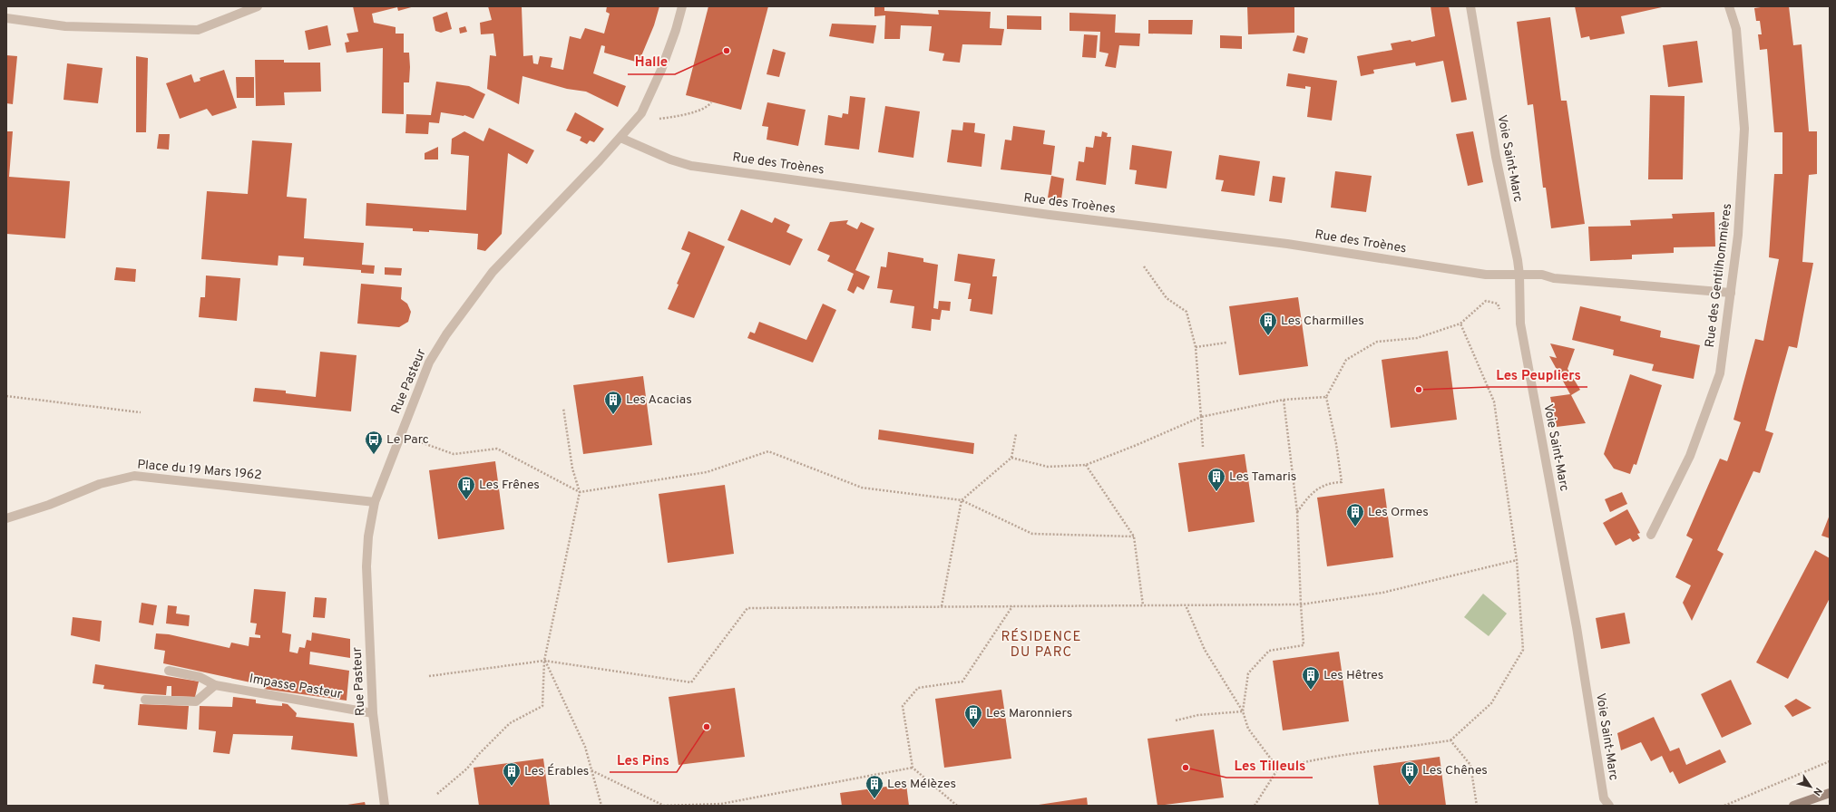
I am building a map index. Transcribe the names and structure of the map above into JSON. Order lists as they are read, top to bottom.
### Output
{
  "streets": {
    "street": [
      "Voie Saint-Marc",
      "Rue des Troènes",
      "Rue des Gentilhommières",
      "Rue Pasteur",
      "Place du 19 Mars 1962",
      "Impasse Pasteur"
    ]
  },
  "crossings": [
    ["Voie Saint-Marc", "Rue des Troènes"],
    ["Rue des Troènes", "Rue des Gentilhommières"],
    ["Rue des Troènes", "Rue Pasteur"],
    ["Rue Pasteur", "Place du 19 Mars 1962"],
    ["Rue Pasteur", "Impasse Pasteur"]
  ],
  "districts": ["RÉSIDENCE DU PARC"],
  "places": {
    "other": [
      "Halle",
      "Les Peupliers",
      "Les Pins",
      "Les Tilleuls"
    ],
    "building": [
      "Les Charmilles",
      "Les Acacias",
      "Les Tamaris",
      "Les Frênes",
      "Les Ormes",
      "Les Hêtres",
      "Les Maronniers",
      "Les Chênes",
      "Les Érables",
      "Les Mélèzes"
    ],
    "bus stop": ["Le Parc"]
  },
  "north": "bottom right"
}
